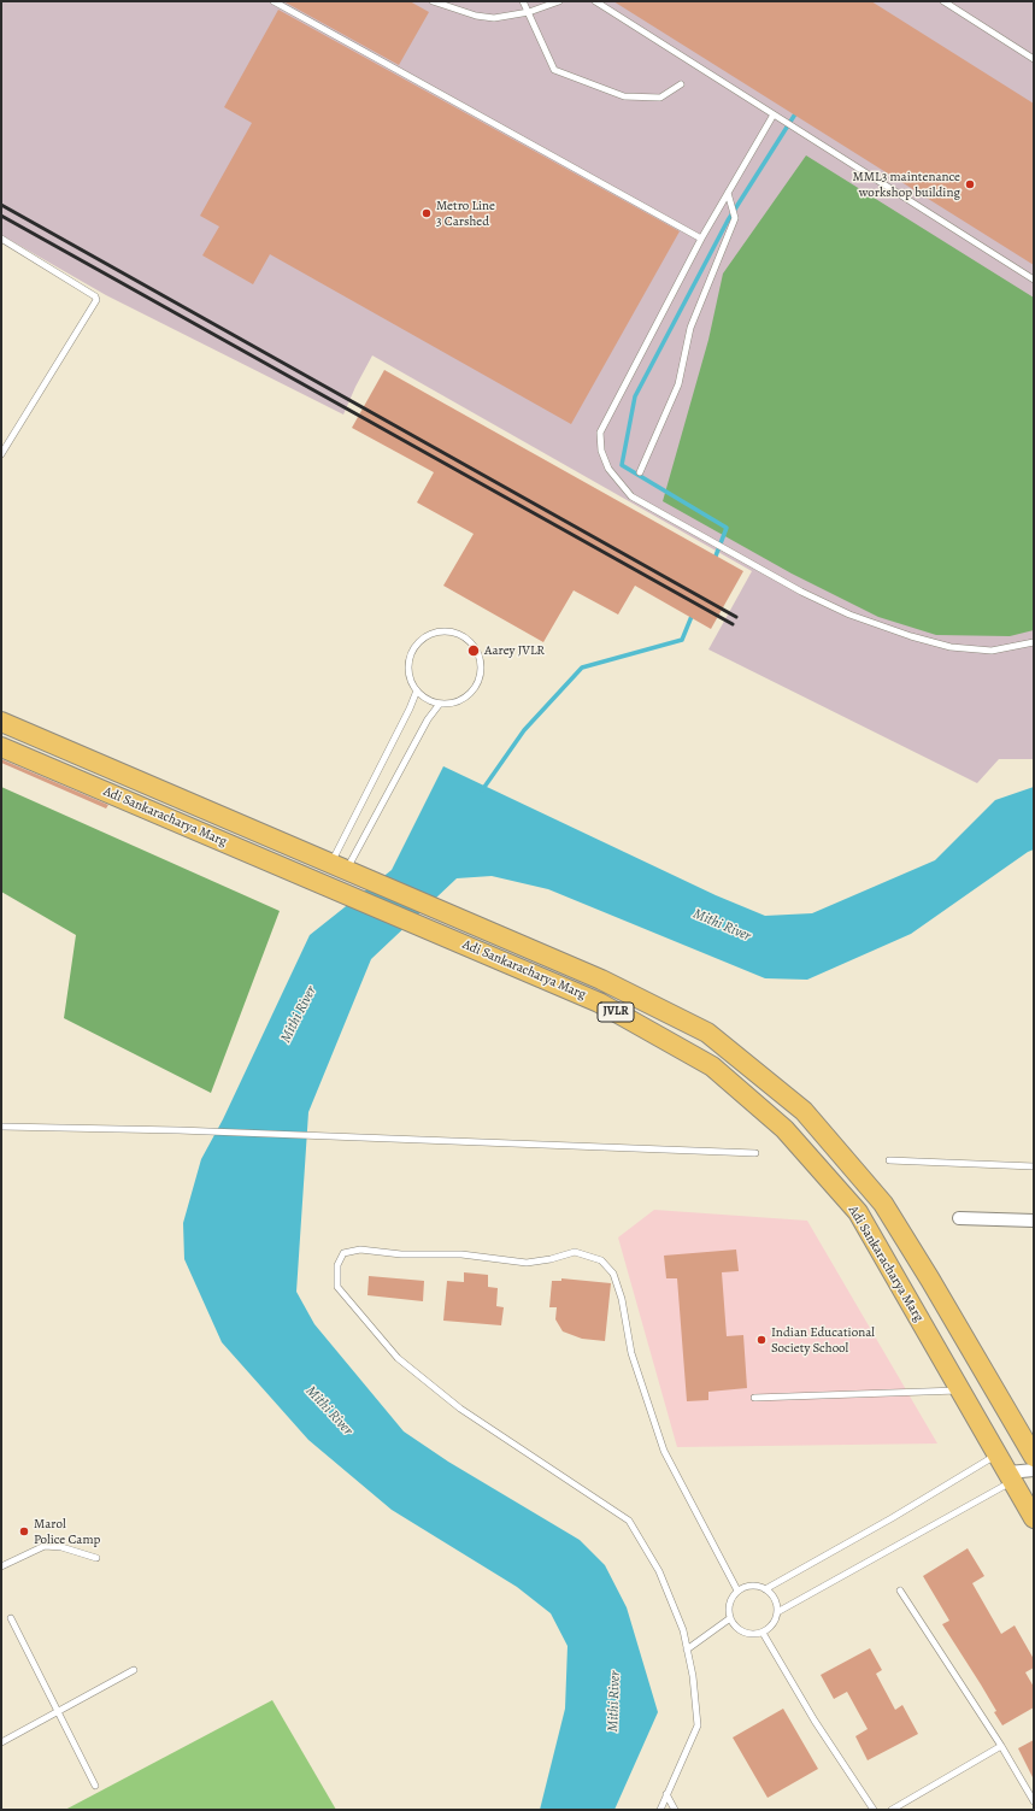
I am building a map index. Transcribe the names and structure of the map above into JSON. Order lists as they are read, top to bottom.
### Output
{
  "streets": {
    "main road": ["Adi Sankaracharya Marg", "JVLR"]
  },
  "water": ["Mithi River"],
  "places": [
    "MML3 maintenance workshop building",
    "Metro Line 3 Carshed",
    "Aarey JVLR",
    "Indian Educational Society School",
    "Marol Police Camp"
  ]
}
